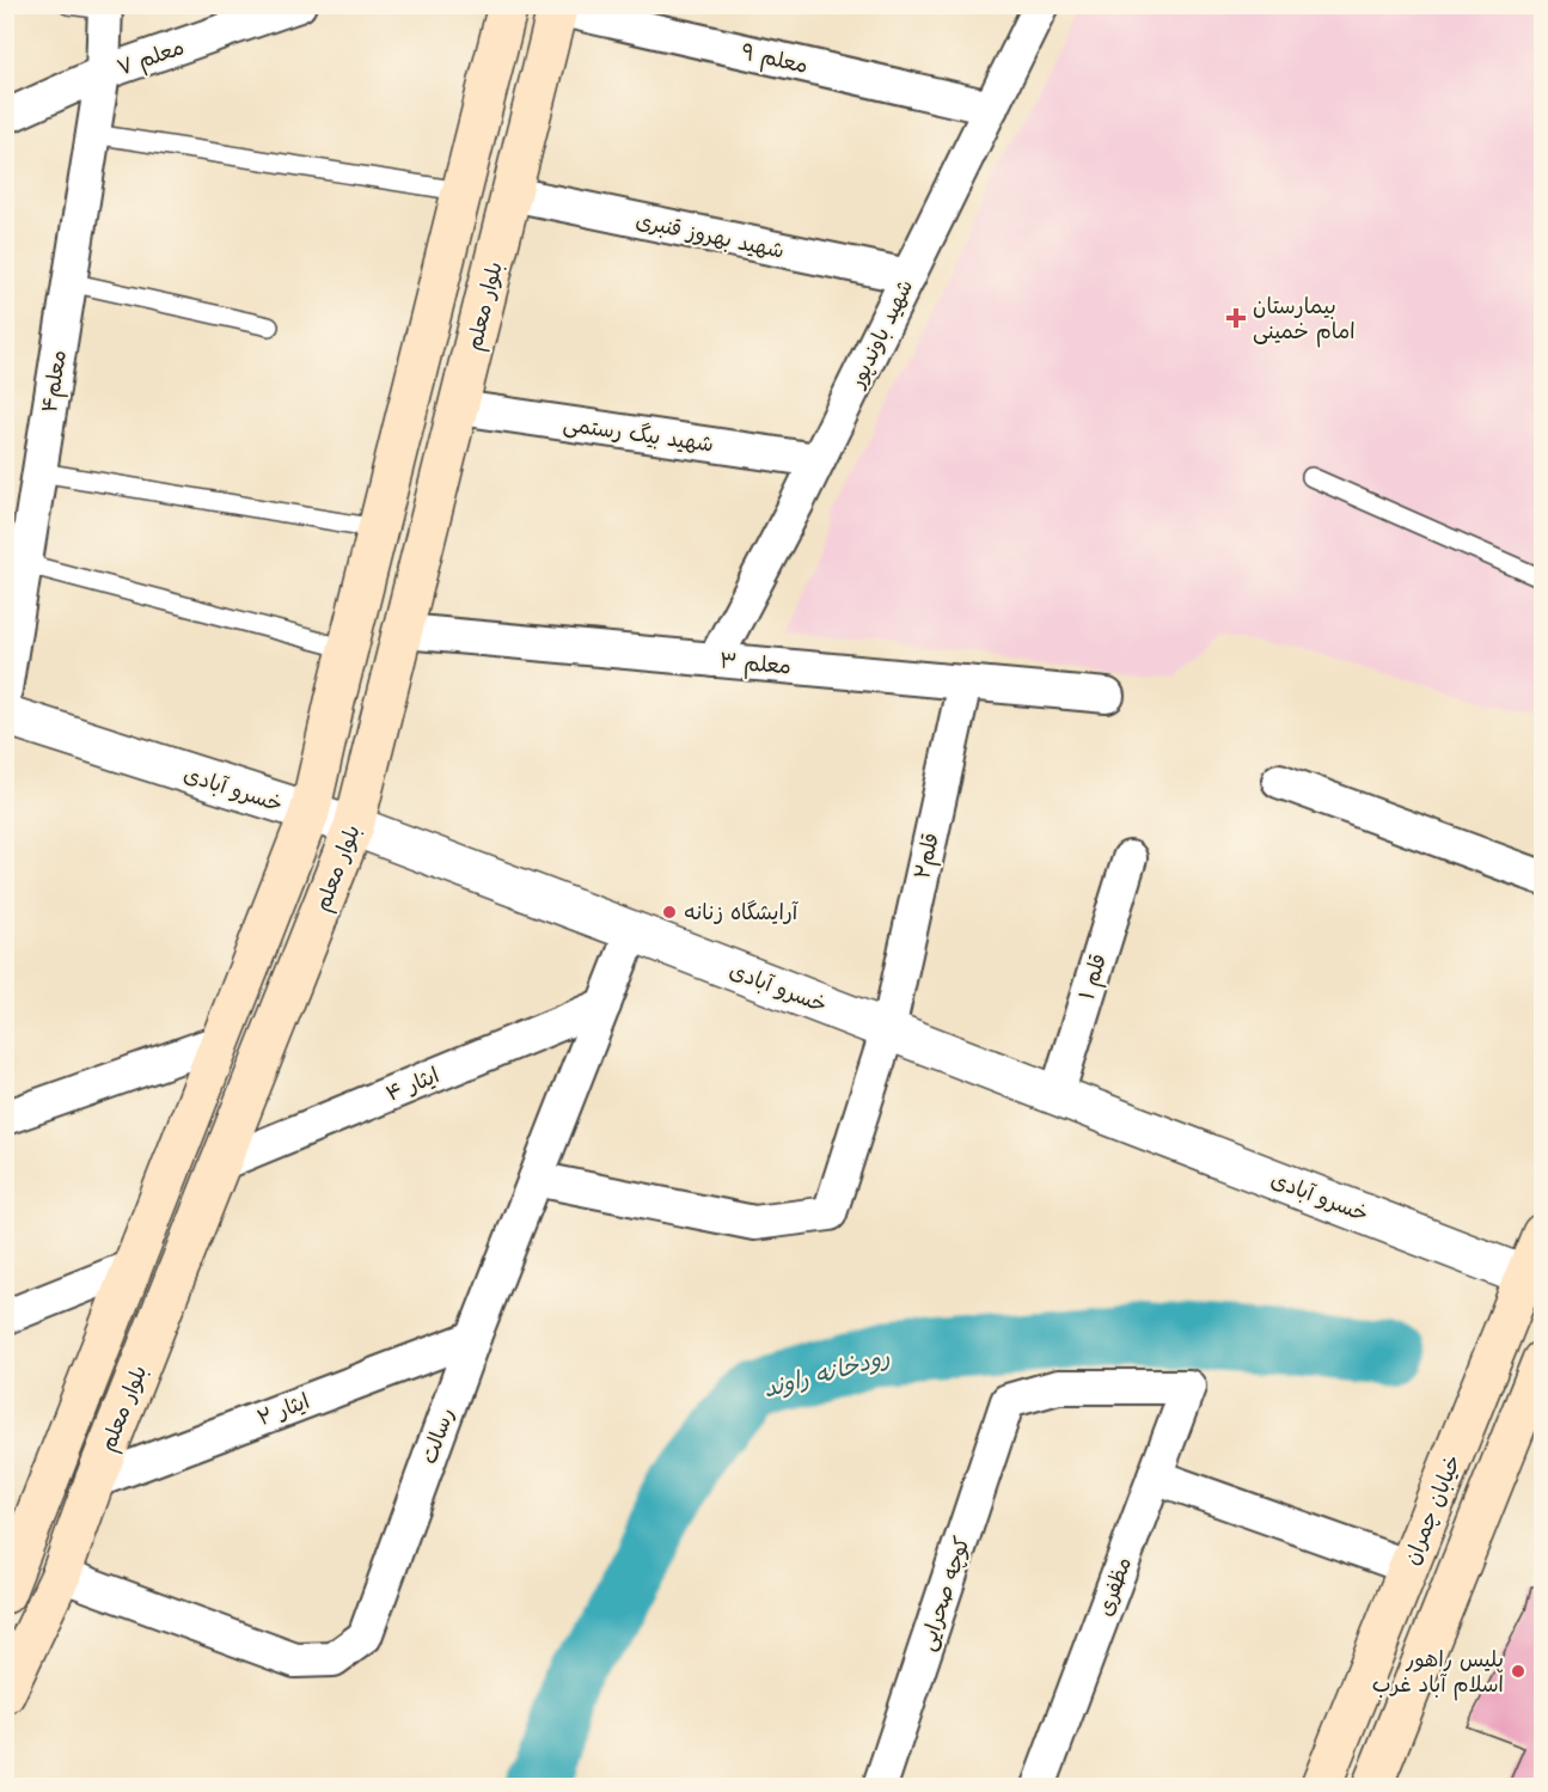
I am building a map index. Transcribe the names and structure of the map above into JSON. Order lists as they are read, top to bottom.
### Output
{
  "streets": {
    "main road": ["بلوار معلم", "خیابان چمران"],
    "street": [
      "معلم ۷",
      "معلم ۹",
      "شهید بهروز قنبری",
      "شهید باوندپور",
      "معلم۴",
      "شهید بیگ رستمی",
      "معلم ۳",
      "خسرو آبادی",
      "قلم۲",
      "قلم ۱",
      "ایثار ۴",
      "ایثار ۲",
      "رسالت",
      "مظفری",
      "کوچه صحرایی"
    ]
  },
  "crossings": [
    ["معلم ۷", "معلم۴"],
    ["معلم ۹", "بلوار معلم"],
    ["معلم ۹", "شهید باوندپور"],
    ["شهید بهروز قنبری", "بلوار معلم"],
    ["شهید بهروز قنبری", "شهید باوندپور"],
    ["بلوار معلم", "شهید بیگ رستمی"],
    ["بلوار معلم", "معلم ۳"],
    ["بلوار معلم", "خسرو آبادی"],
    ["بلوار معلم", "ایثار ۴"],
    ["بلوار معلم", "ایثار ۲"],
    ["بلوار معلم", "رسالت"],
    ["شهید باوندپور", "شهید بیگ رستمی"],
    ["شهید باوندپور", "معلم ۳"],
    ["معلم۴", "خسرو آبادی"],
    ["معلم ۳", "قلم۲"],
    ["خسرو آبادی", "قلم۲"],
    ["خسرو آبادی", "قلم ۱"],
    ["خسرو آبادی", "رسالت"],
    ["خسرو آبادی", "خیابان چمران"],
    ["قلم۲", "رسالت"],
    ["ایثار ۴", "رسالت"],
    ["ایثار ۲", "رسالت"],
    ["مظفری", "کوچه صحرایی"]
  ],
  "water": ["رودخانه راوند"],
  "places": {
    "health": ["بیمارستان امام خمینی"],
    "other": ["آرایشگاه زنانه", "پلیس راهور اسلام آباد غرب"]
  }
}
